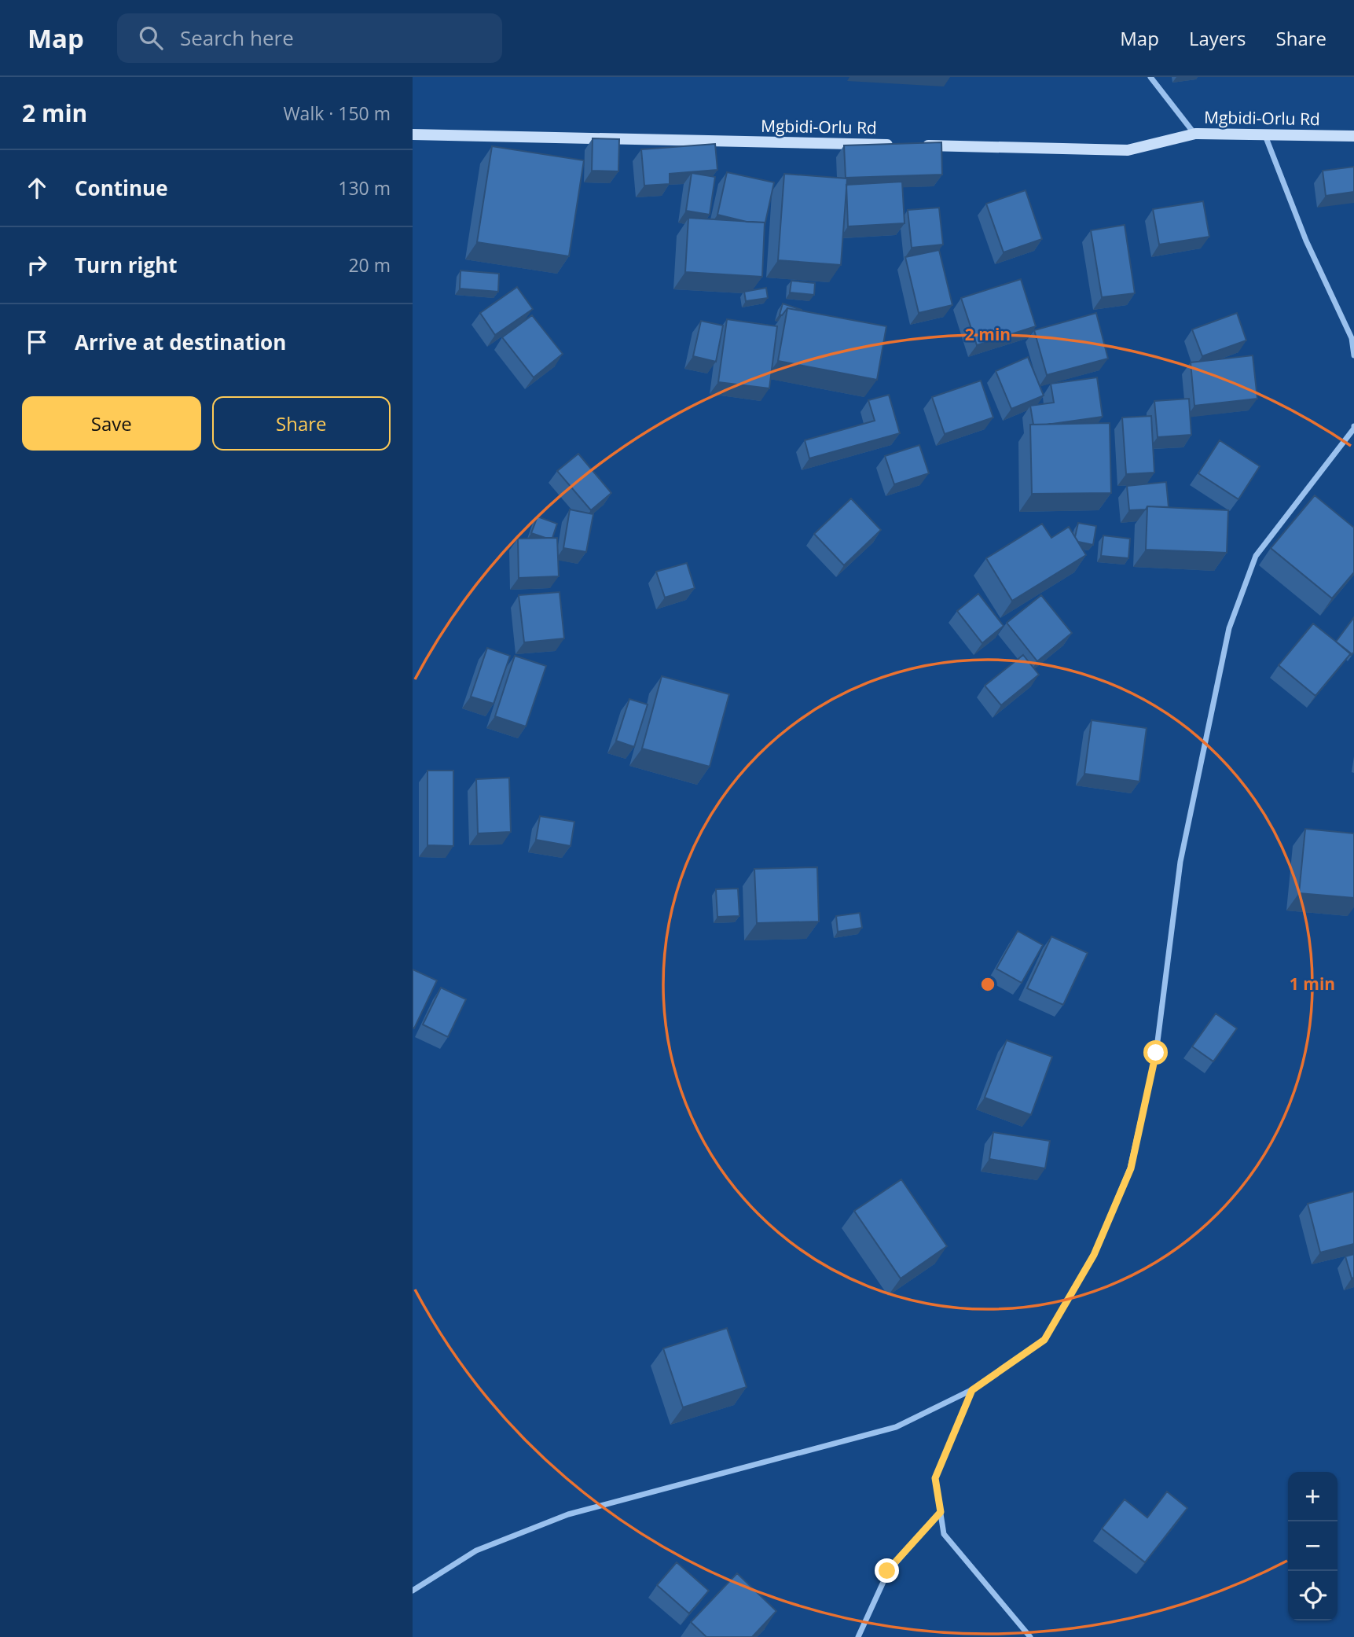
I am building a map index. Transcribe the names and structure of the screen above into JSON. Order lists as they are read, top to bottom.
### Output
{
  "streets": {
    "main road": ["Mgbidi-Orlu Rd"]
  },
  "page": {
    "header": "Map",
    "search": "Search here",
    "nav": ["Map", "Layers", "Share"],
    "heading": ["2 min", "Walk · 150 m"],
    "list": [
      ["Continue", "130 m"],
      ["Turn right", "20 m"],
      "Arrive at destination"
    ],
    "buttons": ["Save", "Share"],
    "map_buttons": ["+", "−"]
  },
  "rings": ["2 min", "1 min"]
}
